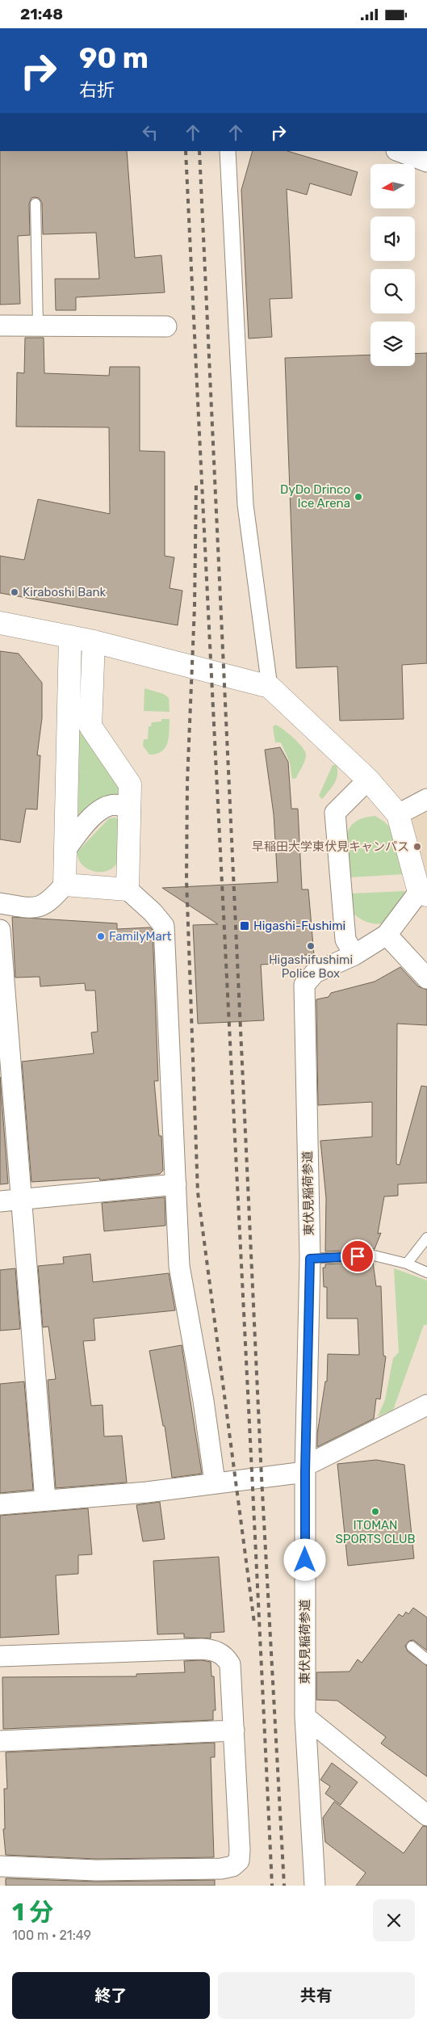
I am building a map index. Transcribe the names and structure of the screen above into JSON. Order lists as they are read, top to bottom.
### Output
{
  "streets": {
    "street": ["東伏見稲荷参道"]
  },
  "places": {
    "other": [
      "DyDo Drinco Ice Arena",
      "Kiraboshi Bank",
      "早稲田大学東伏見キャンパス",
      "FamilyMart",
      "Higashifushimi Police Box",
      "ITOMAN SPORTS CLUB"
    ],
    "transit": ["Higashi-Fushimi"]
  },
  "north": "left",
  "page": {
    "status": "21:48",
    "turn": ["90 m", "右折"],
    "heading": ["1 分", "100 m · 21:49"],
    "buttons": ["終了", "共有"]
  }
}
